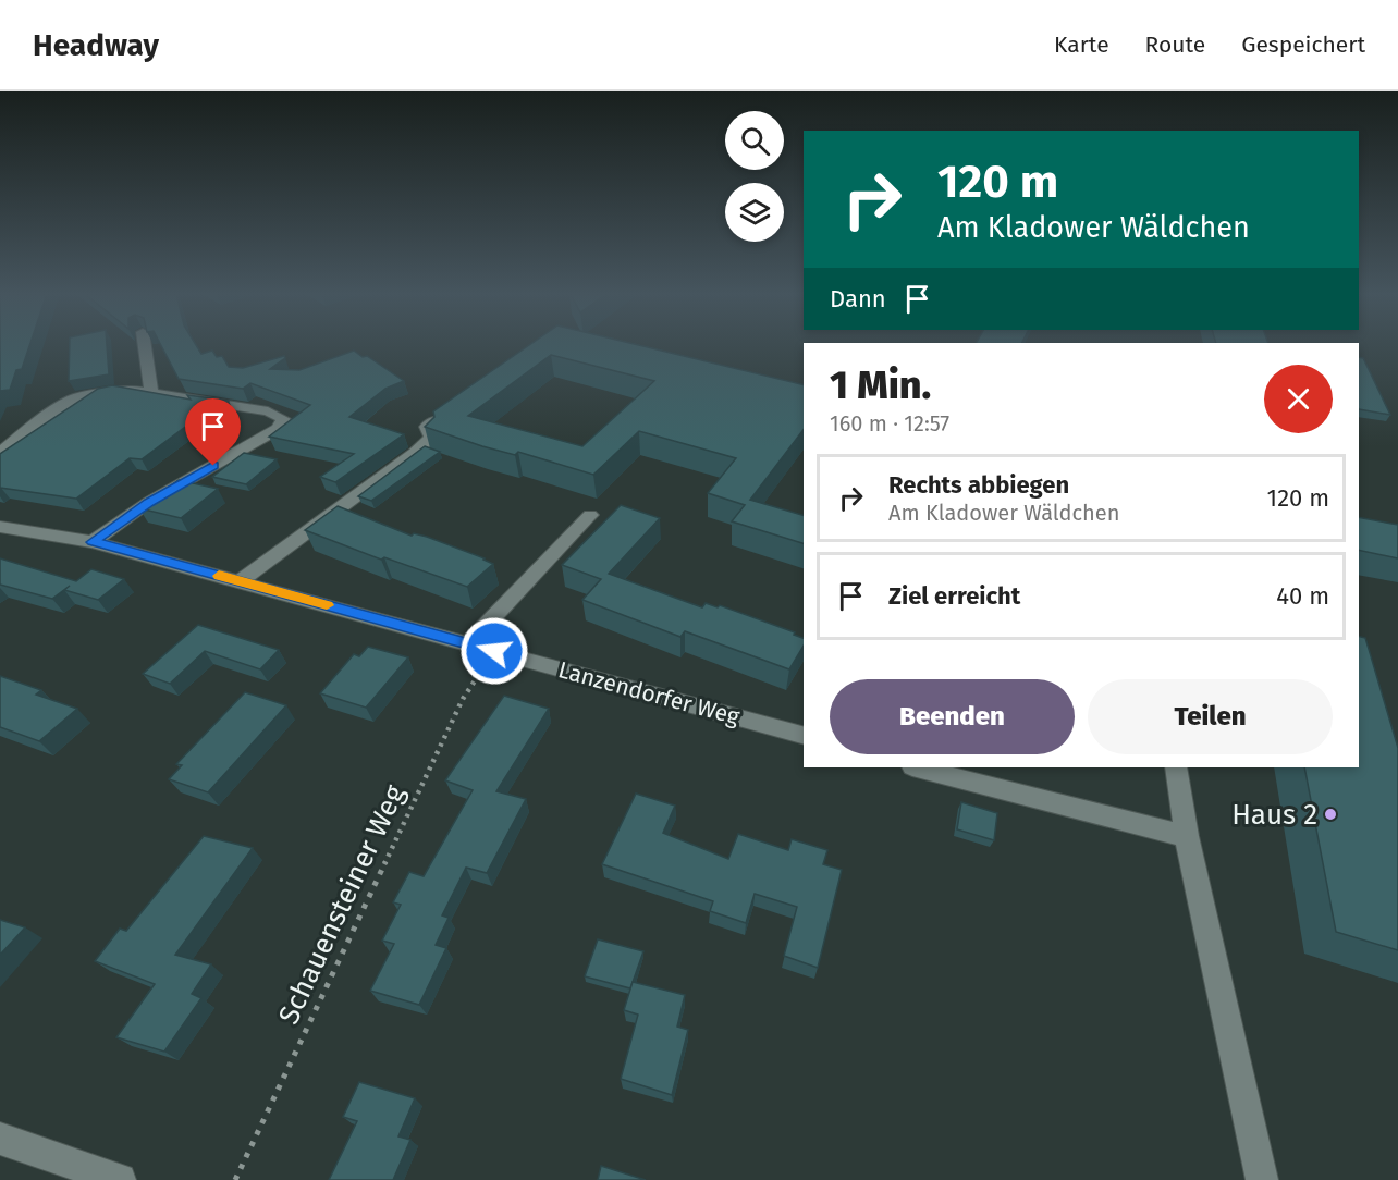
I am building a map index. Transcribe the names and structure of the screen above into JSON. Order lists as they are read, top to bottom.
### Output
{
  "streets": {
    "street": ["Lanzendorfer Weg"],
    "path": ["Schauensteiner Weg"]
  },
  "crossings": [
    ["Lanzendorfer Weg", "Schauensteiner Weg"]
  ],
  "places": ["Haus 2"],
  "page": {
    "header": "Headway",
    "nav": ["Karte", "Route", "Gespeichert"],
    "turn": ["120 m", "Am Kladower Wäldchen"],
    "then": "Dann",
    "heading": ["1 Min.", "160 m · 12:57"],
    "list": [
      {
        "name": "Rechts abbiegen",
        "note": "Am Kladower Wäldchen",
        "value": "120 m"
      },
      {
        "name": "Ziel erreicht",
        "value": "40 m"
      }
    ],
    "buttons": ["Beenden", "Teilen"]
  }
}
